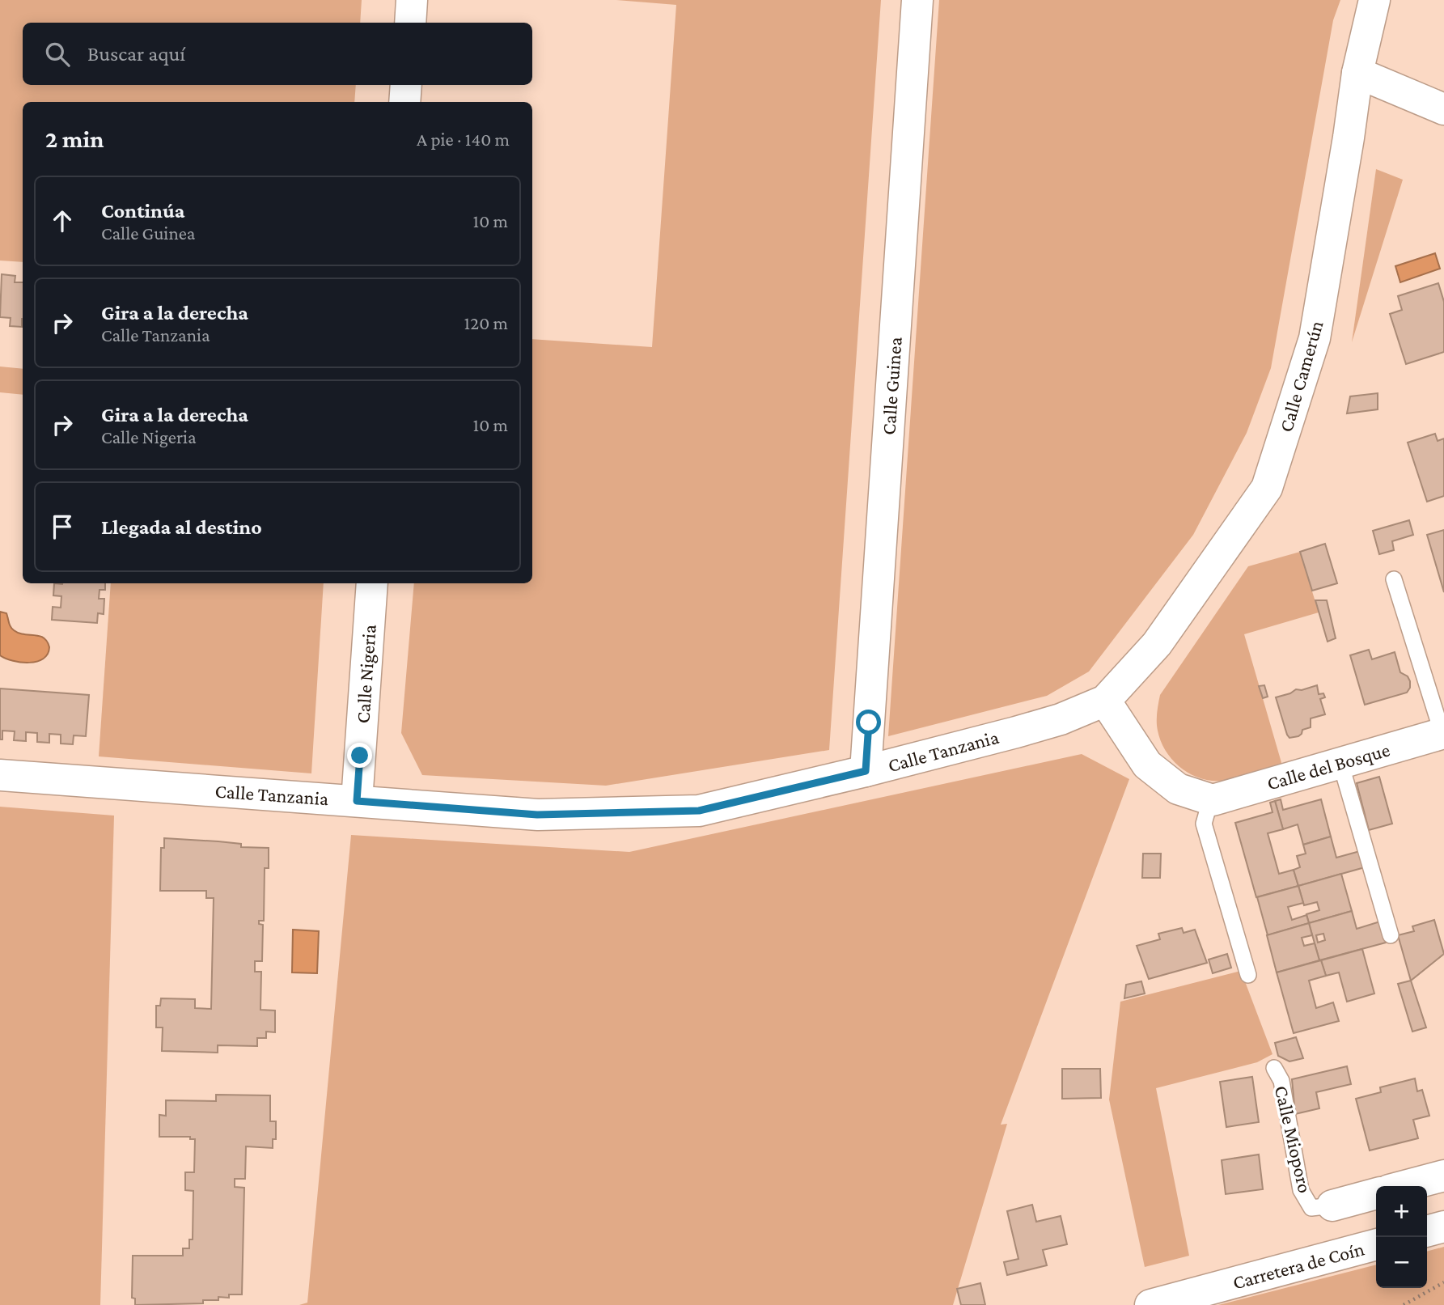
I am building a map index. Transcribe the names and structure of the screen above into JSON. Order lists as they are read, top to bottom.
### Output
{
  "streets": {
    "street": [
      "Calle Camerún",
      "Calle Guinea",
      "Calle Nigeria",
      "Calle Tanzania",
      "Calle del Bosque",
      "Calle Mioporo",
      "Carretera de Coín"
    ]
  },
  "crossings": [
    ["Calle Camerún", "Calle Tanzania"],
    ["Calle Guinea", "Calle Tanzania"],
    ["Calle Nigeria", "Calle Tanzania"]
  ],
  "page": {
    "search": "Buscar aquí",
    "heading": ["2 min", "A pie · 140 m"],
    "list": [
      ["Continúa", "Calle Guinea", "10 m"],
      ["Gira a la derecha", "Calle Tanzania", "120 m"],
      ["Gira a la derecha", "Calle Nigeria", "10 m"],
      "Llegada al destino"
    ],
    "map_buttons": ["+", "−"]
  }
}
